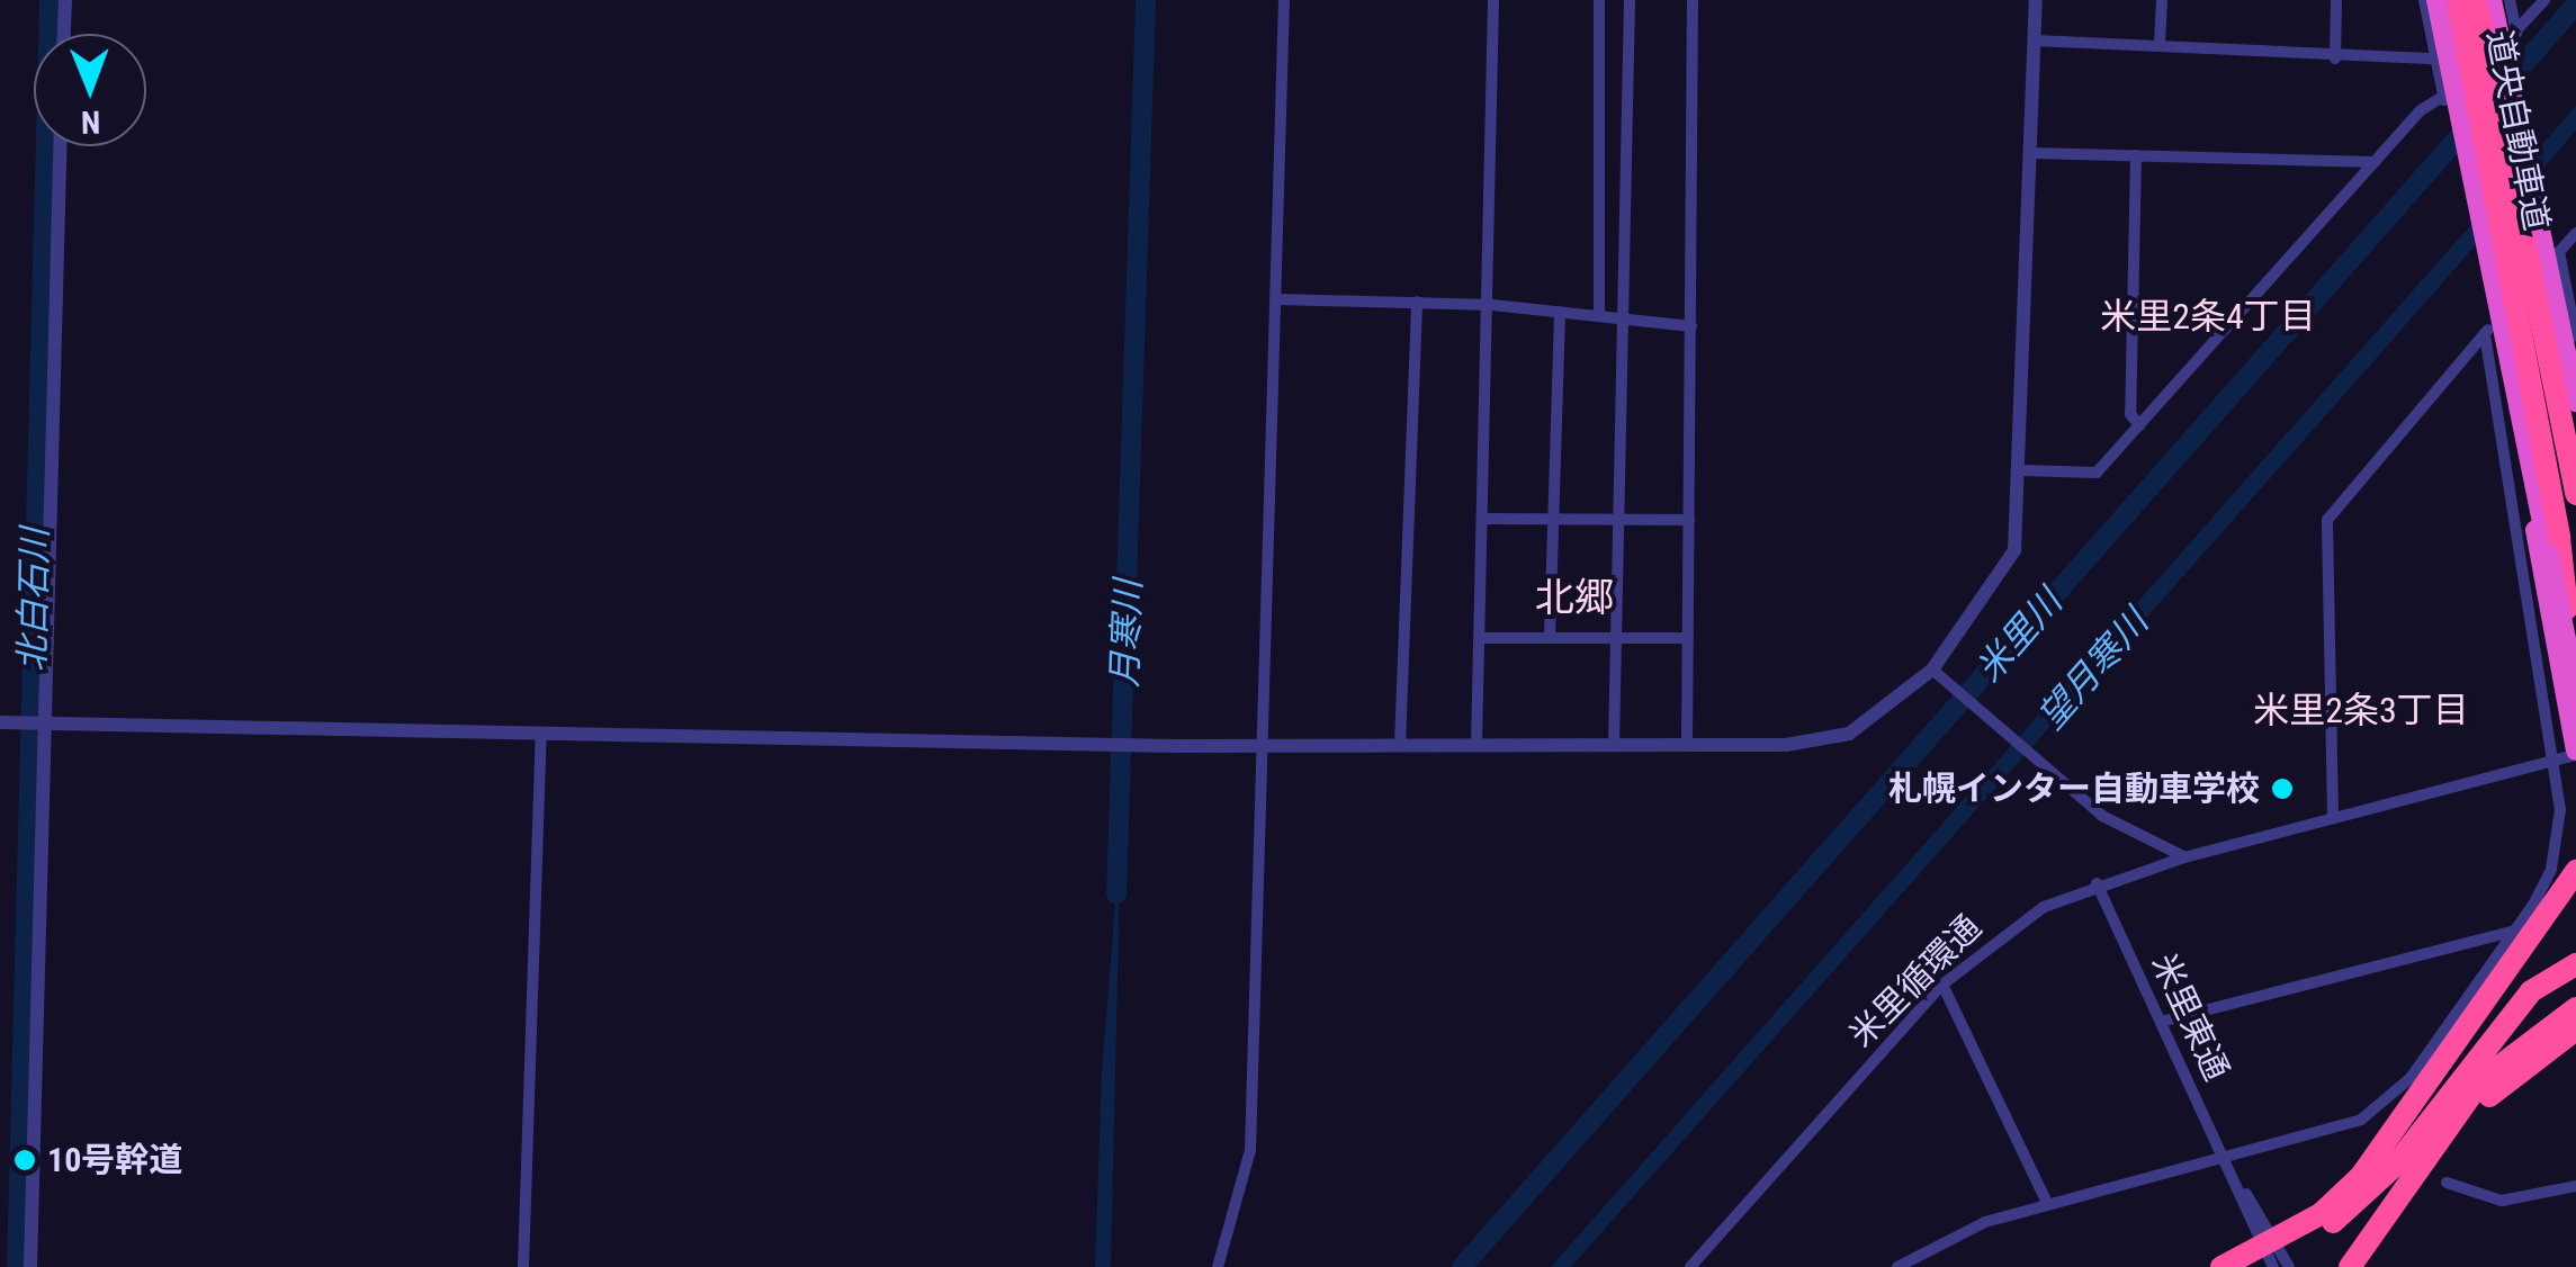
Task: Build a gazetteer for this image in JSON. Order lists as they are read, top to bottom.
{
  "streets": {
    "highway": ["道央自動車道"],
    "street": ["米里循環通", "米里東通"]
  },
  "crossings": [
    ["米里循環通", "米里東通"]
  ],
  "districts": ["米里2条4丁目", "北郷", "米里2条3丁目"],
  "water": [
    "北白石川",
    "月寒川",
    "米里川",
    "望月寒川"
  ],
  "places": ["札幌インター自動車学校", "10号幹道"],
  "north": "bottom"
}
